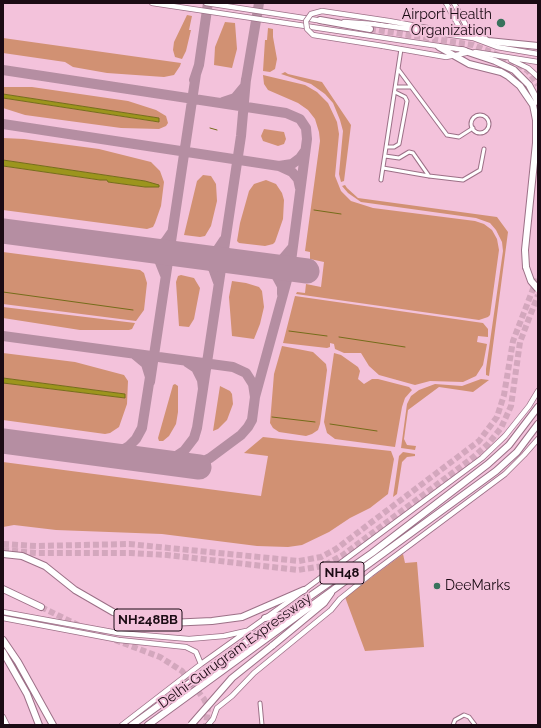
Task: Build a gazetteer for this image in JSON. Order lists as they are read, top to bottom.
{
  "streets": {
    "highway": ["NH48", "NH248BB", "Delhi-Gurugram Expressway"]
  },
  "places": ["Airport Health Organization", "DeeMarks"]
}
